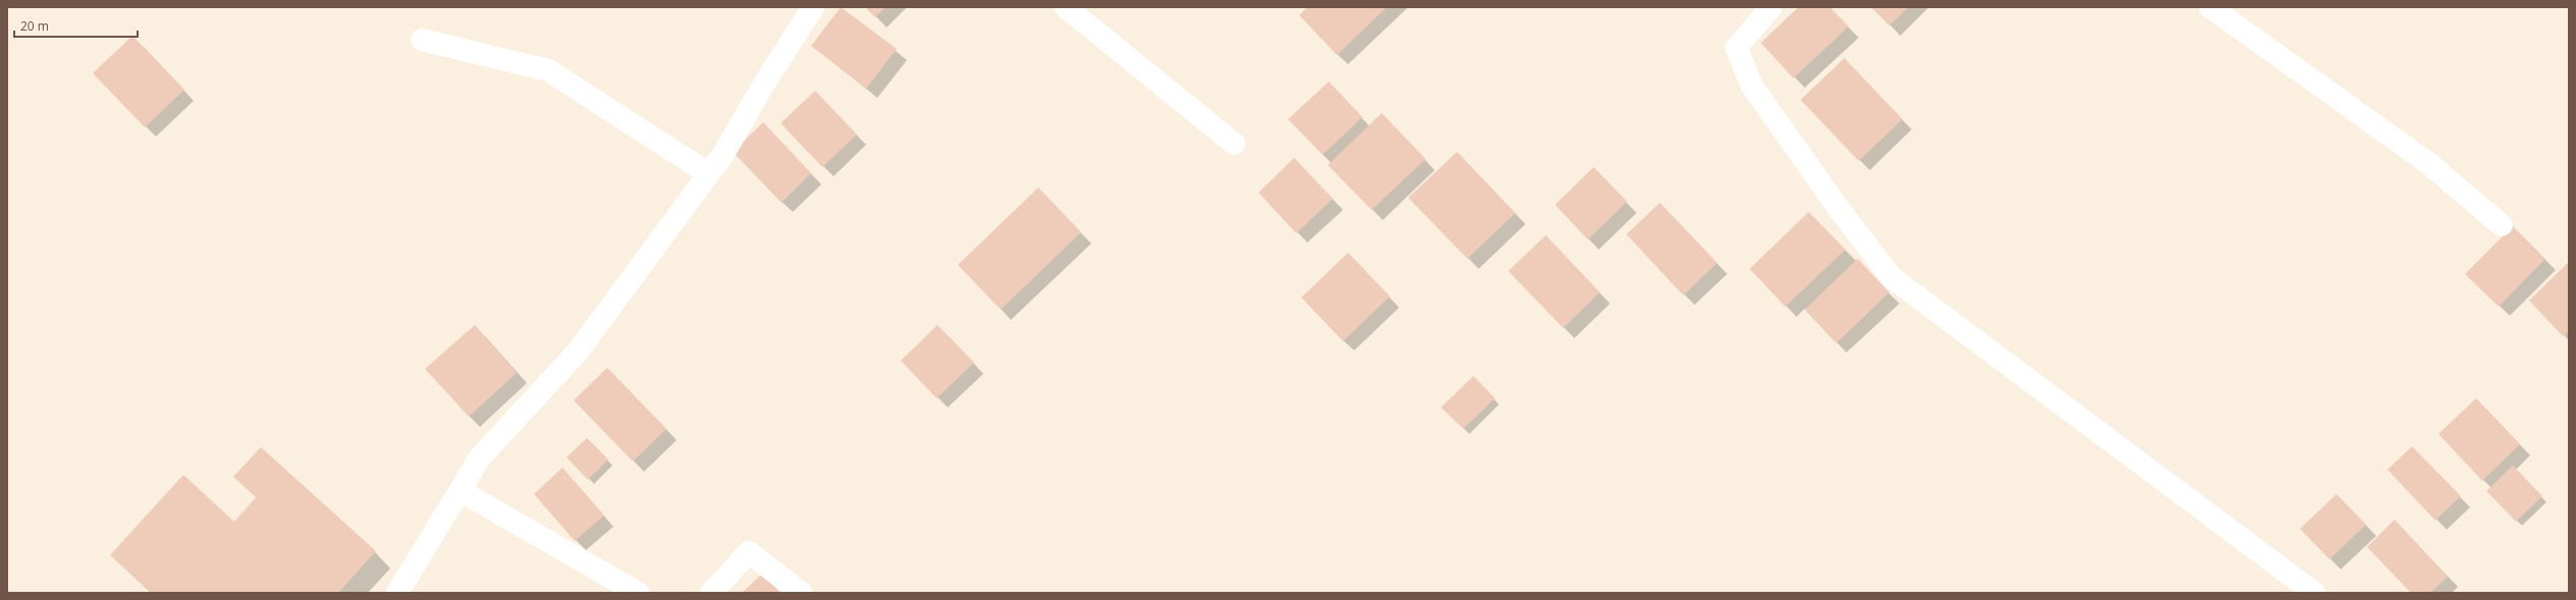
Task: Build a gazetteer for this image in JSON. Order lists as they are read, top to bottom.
{
  "scale_bar": "20 m"
}
